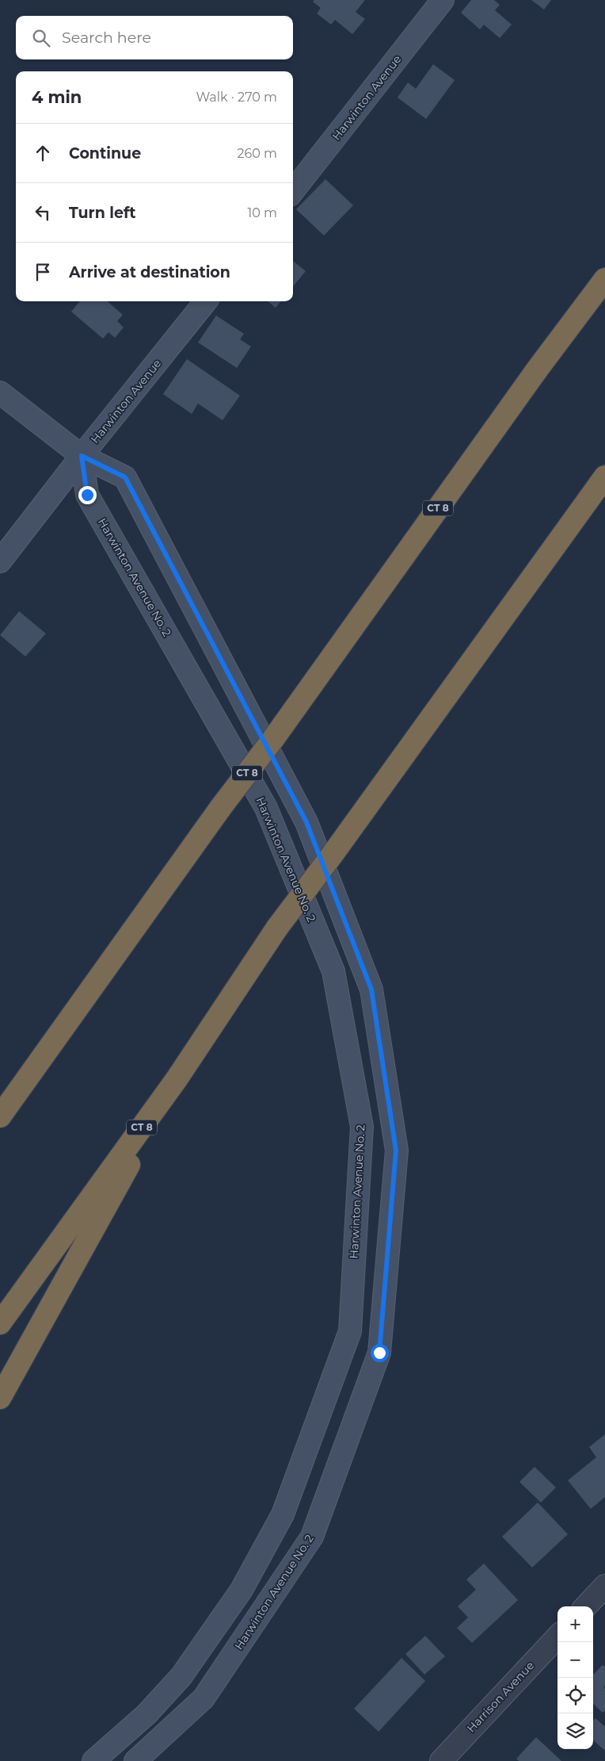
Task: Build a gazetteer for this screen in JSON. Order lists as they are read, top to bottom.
{
  "streets": {
    "highway": ["CT 8"],
    "main road": ["Harwinton Avenue", "Harwinton Avenue No. 2"],
    "street": ["Harrison Avenue"]
  },
  "crossings": [
    ["Harwinton Avenue", "Harwinton Avenue No. 2"]
  ],
  "page": {
    "search": "Search here",
    "heading": ["4 min", "Walk · 270 m"],
    "list": [
      ["Continue", "260 m"],
      ["Turn left", "10 m"],
      "Arrive at destination"
    ],
    "map_buttons": ["+", "−"]
  }
}
